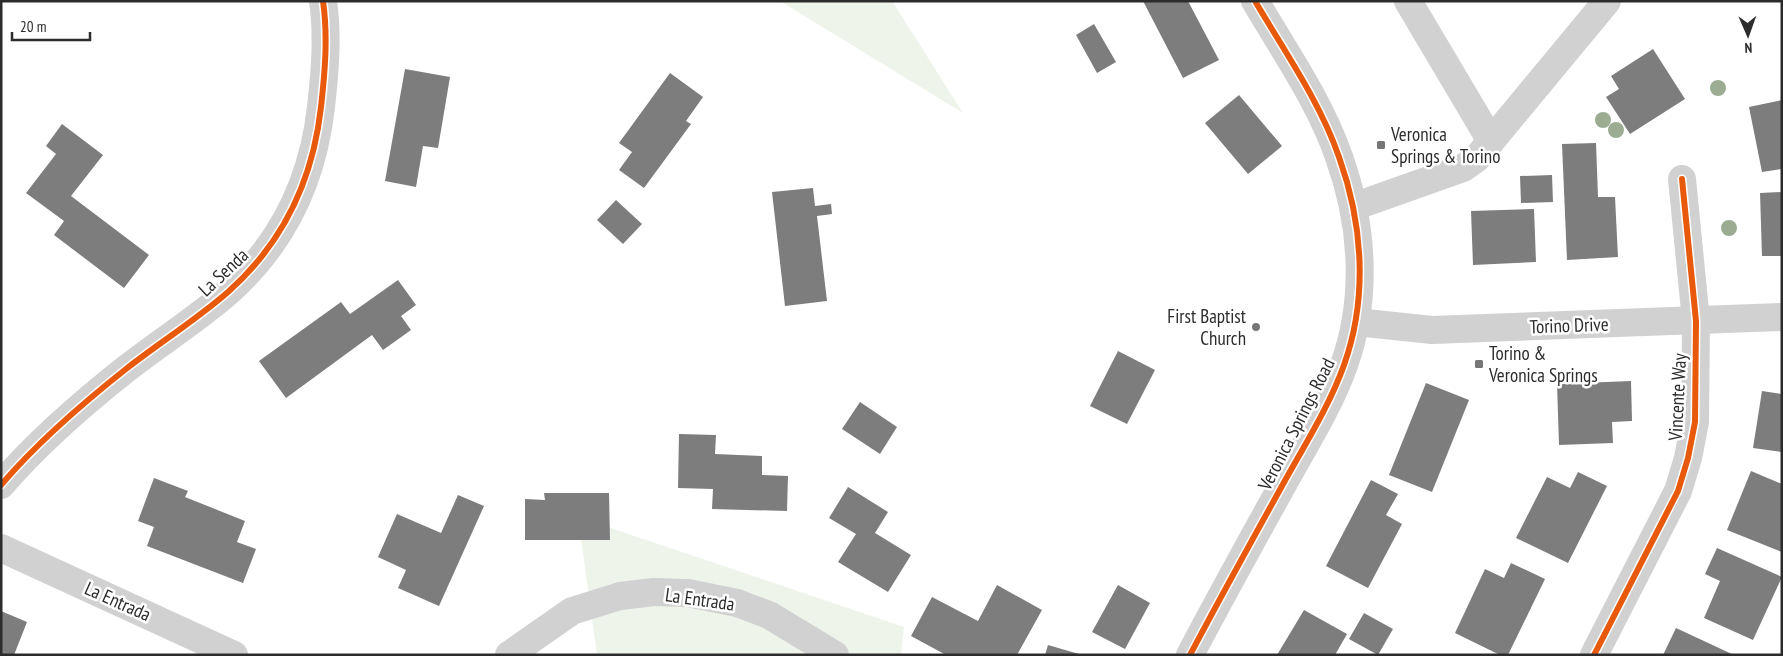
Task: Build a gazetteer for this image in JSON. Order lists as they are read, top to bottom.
{
  "streets": {
    "street": [
      "La Senda",
      "Torino Drive",
      "Vincente Way",
      "Veronica Springs Road",
      "La Entrada"
    ]
  },
  "crossings": [
    ["Torino Drive", "Vincente Way"],
    ["Torino Drive", "Veronica Springs Road"]
  ],
  "places": {
    "transit": ["Veronica Springs & Torino", "Torino & Veronica Springs"],
    "other": ["First Baptist Church"]
  },
  "scale_bar": "20 m",
  "north": "bottom"
}
